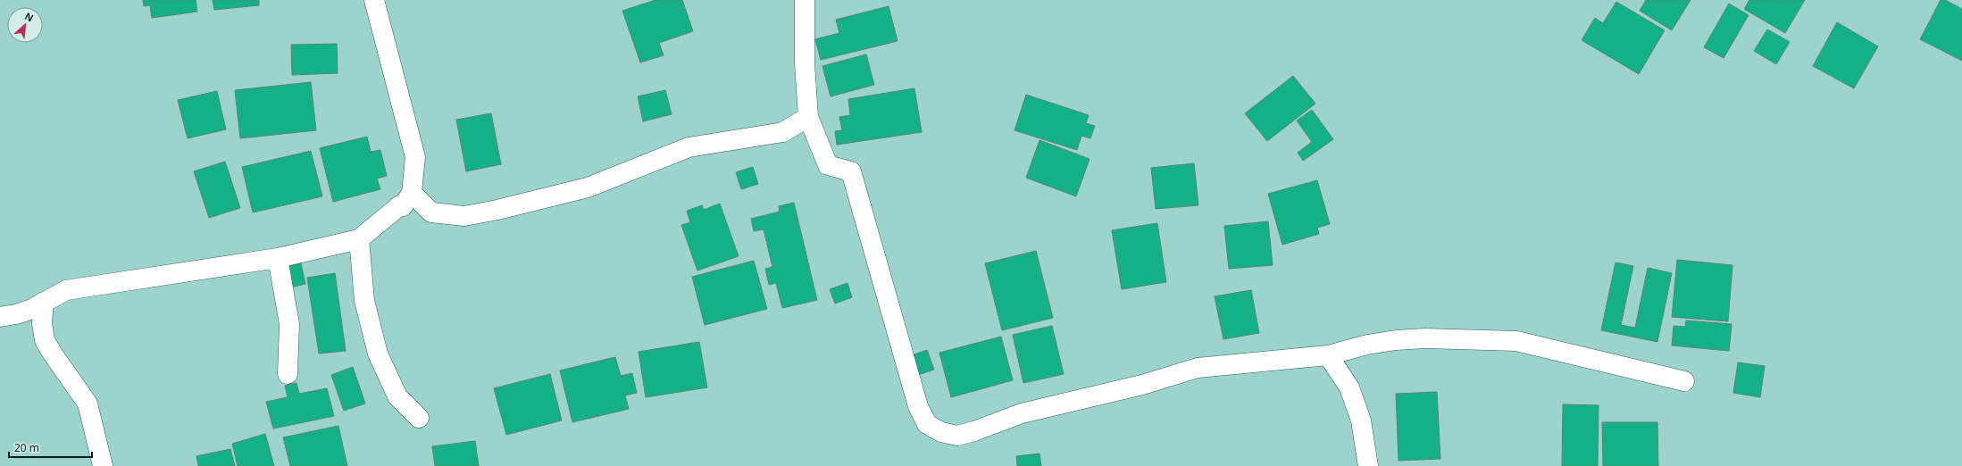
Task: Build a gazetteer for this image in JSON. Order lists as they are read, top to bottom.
{
  "scale_bar": "20 m",
  "north": "top right"
}
